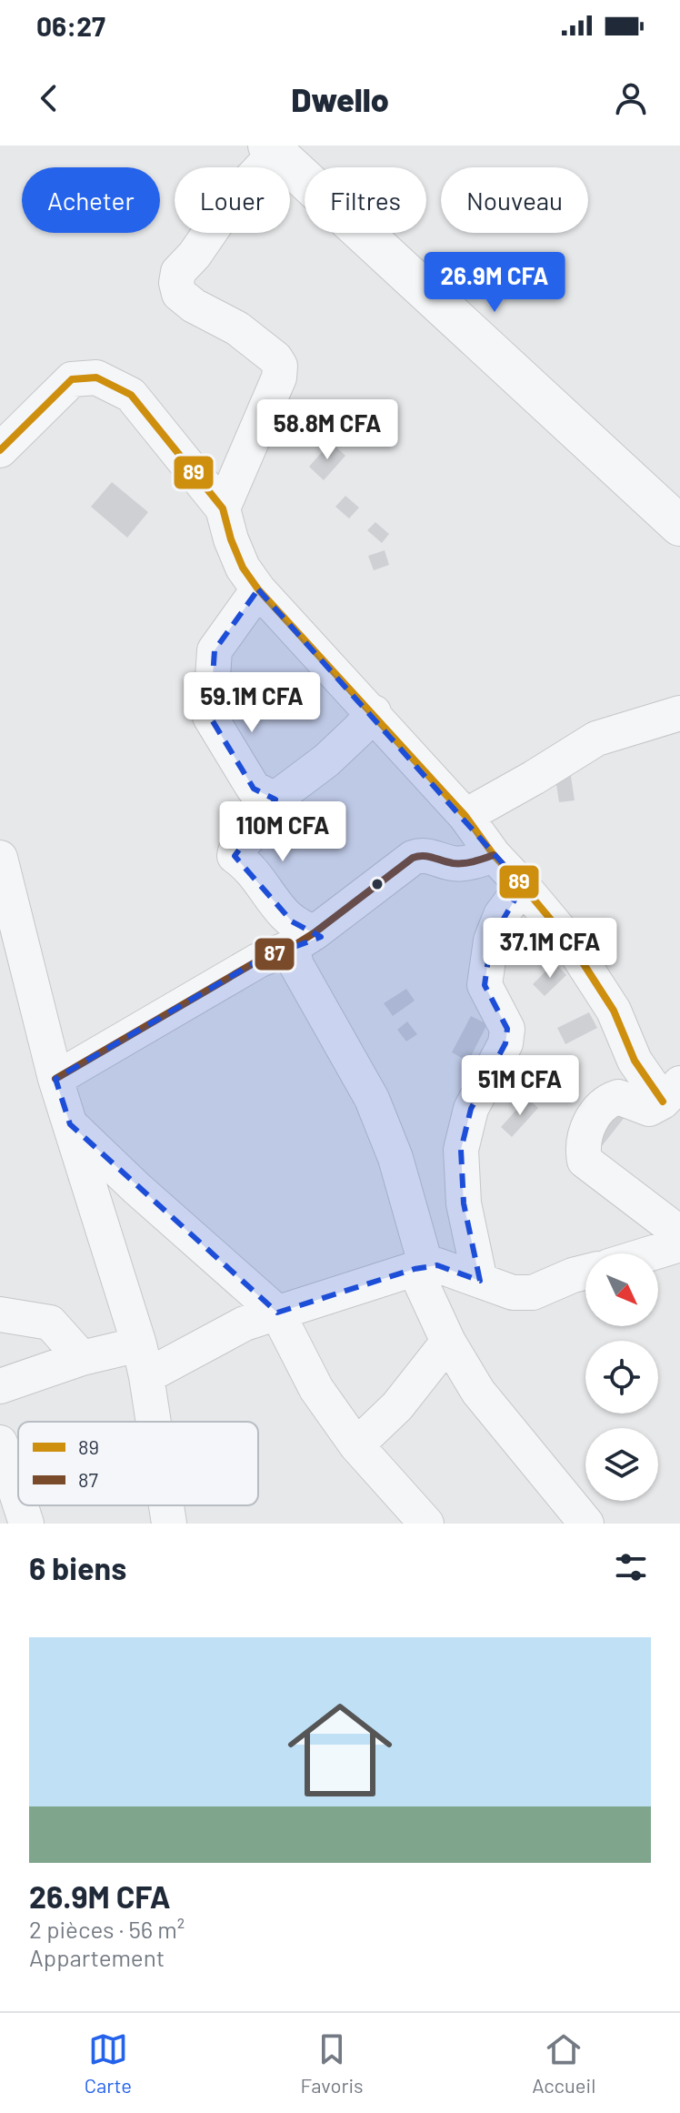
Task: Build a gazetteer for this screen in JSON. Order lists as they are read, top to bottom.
{
  "lines": ["transit line 89", "transit line 87"],
  "legend": ["89", "87"],
  "north": "bottom right",
  "page": {
    "status": "06:27",
    "header": "Dwello",
    "chip": [
      "Acheter",
      "Louer",
      "Filtres",
      "Nouveau"
    ],
    "price": [
      "26.9M CFA",
      "58.8M CFA",
      "59.1M CFA",
      "110M CFA",
      "37.1M CFA",
      "51M CFA"
    ],
    "heading": "6 biens",
    "list": [
      {
        "name": "26.9M CFA",
        "note": "2 pièces · 56 m² · Appartement"
      }
    ],
    "tabs": ["Carte", "Favoris", "Accueil"]
  }
}
